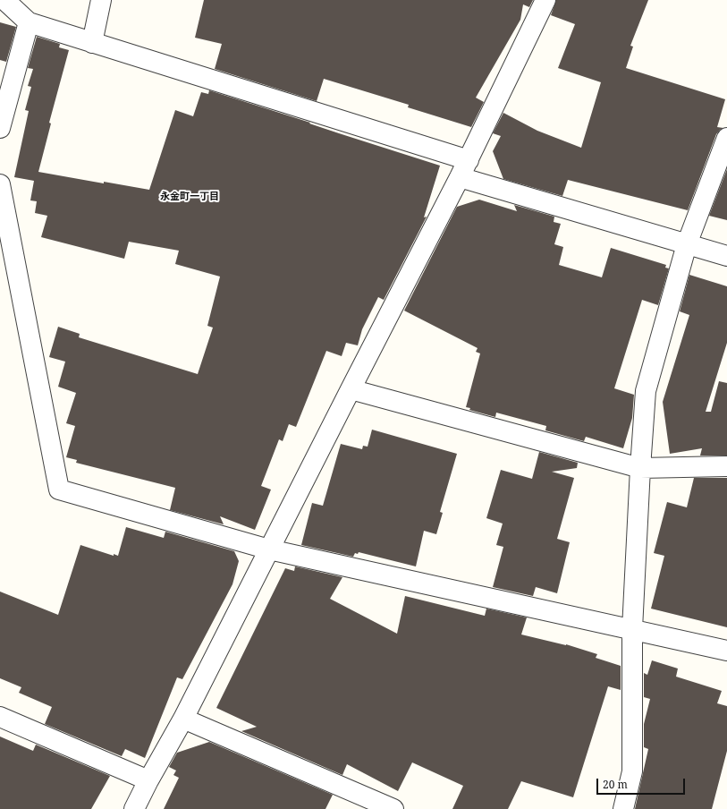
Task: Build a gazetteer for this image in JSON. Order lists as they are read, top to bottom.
{
  "districts": ["永金町一丁目"],
  "scale_bar": "20 m"
}
